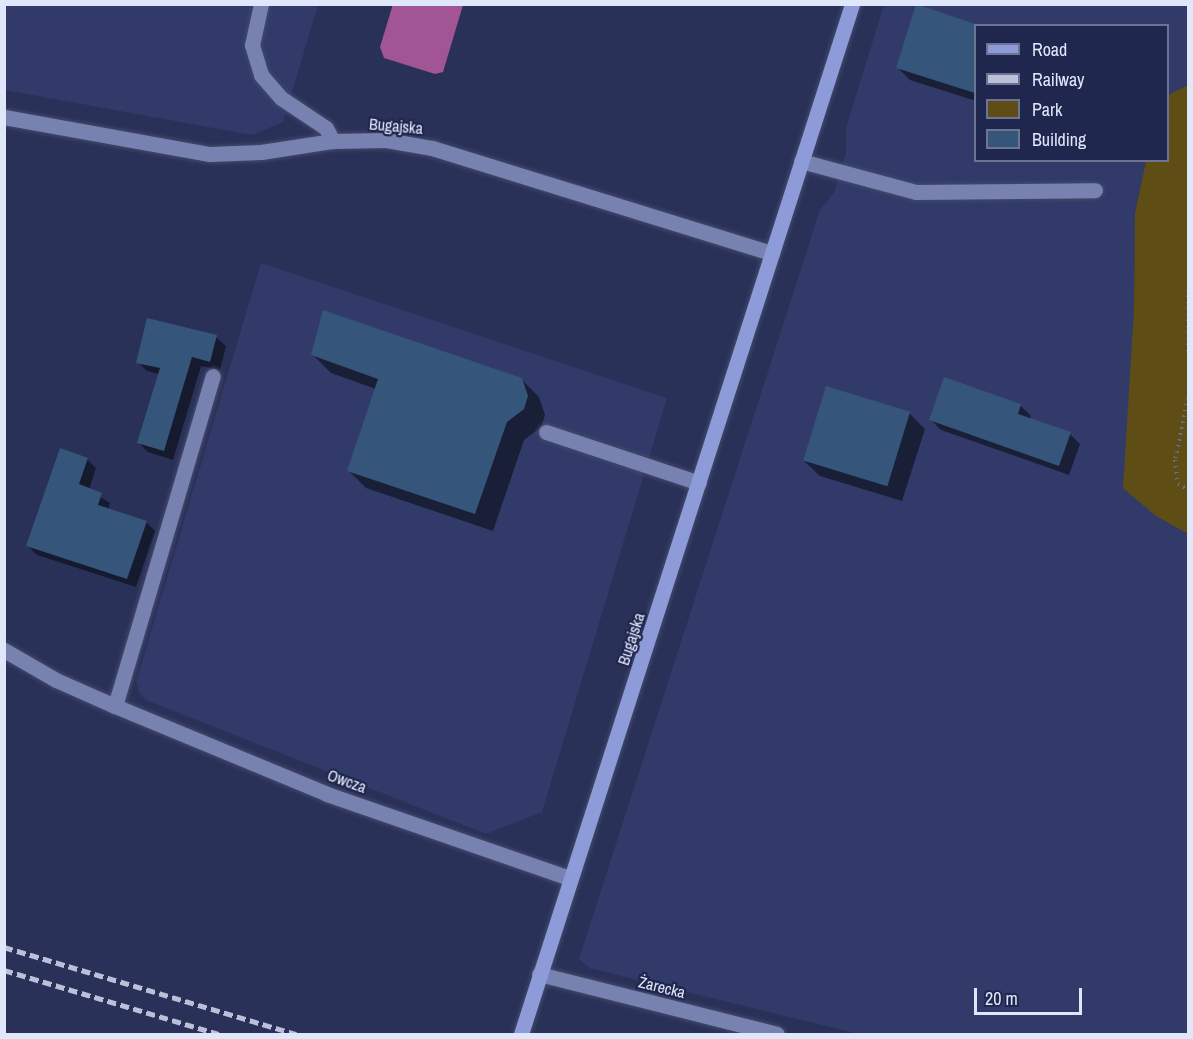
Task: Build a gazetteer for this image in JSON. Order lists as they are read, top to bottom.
{
  "streets": {
    "main road": ["Bugajska"],
    "street": ["Owcza", "Żarecka"]
  },
  "crossings": [
    ["Bugajska", "Owcza"],
    ["Bugajska", "Żarecka"]
  ],
  "legend": [
    "Road",
    "Railway",
    "Park",
    "Building"
  ],
  "scale_bar": "20 m"
}
